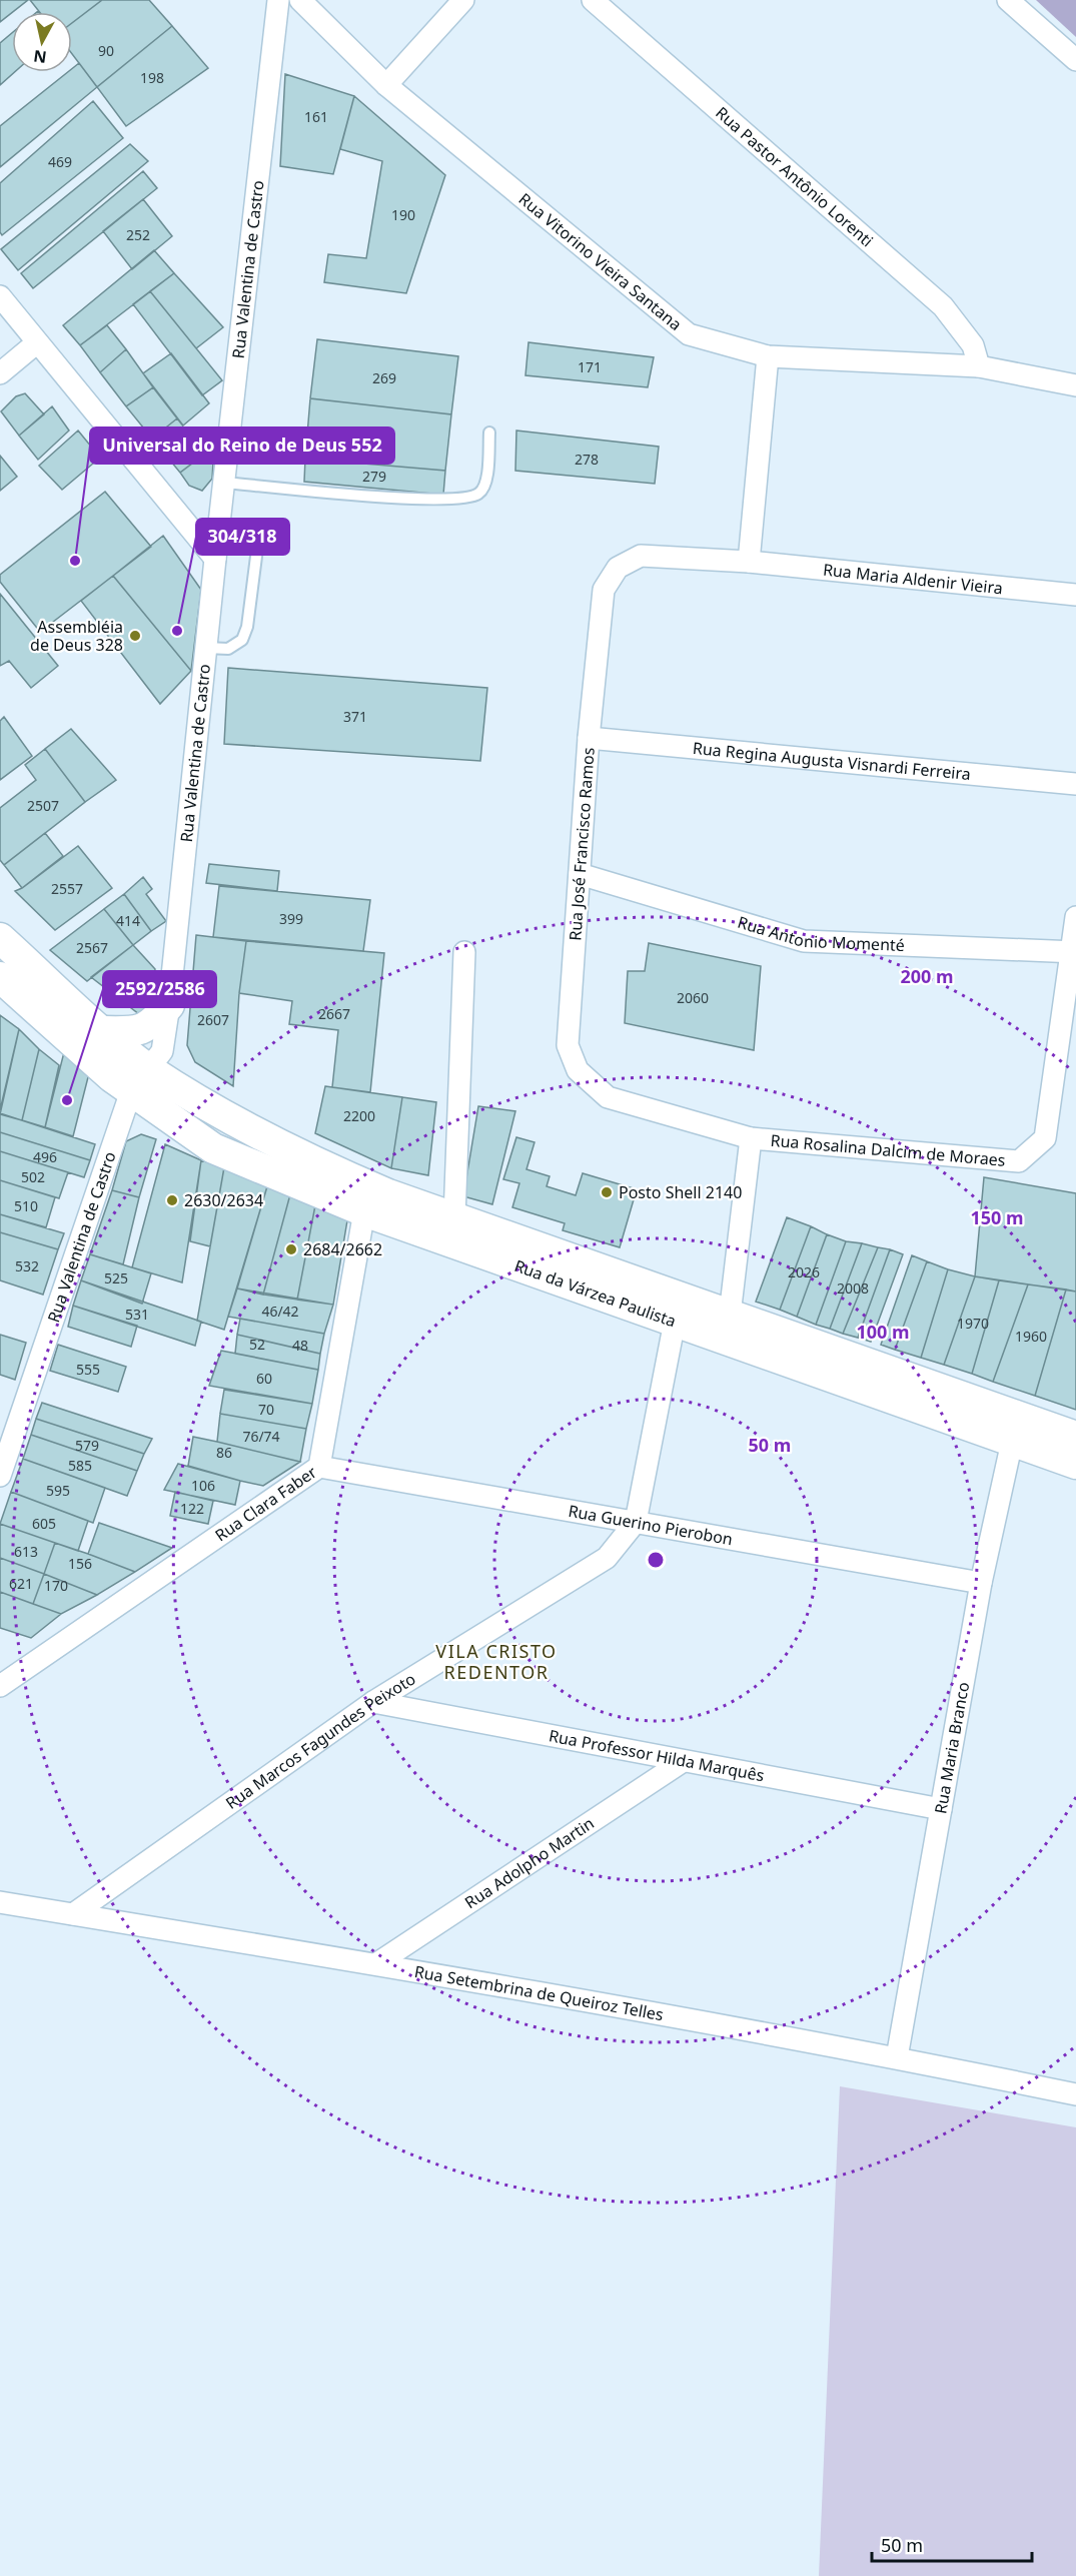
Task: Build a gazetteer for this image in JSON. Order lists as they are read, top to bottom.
{
  "streets": {
    "main road": ["Rua da Várzea Paulista"],
    "street": [
      "Rua Pastor Antônio Lorenti",
      "Rua Vitorino Vieira Santana",
      "Rua Valentina de Castro",
      "Rua Maria Aldenir Vieira",
      "Rua Regina Augusta Visnardi Ferreira",
      "Rua José Francisco Ramos",
      "Rua Antonio Momenté",
      "Rua Rosalina Dalcim de Moraes",
      "Rua Clara Faber",
      "Rua Guerino Pierobon",
      "Rua Marcos Fagundes Peixoto",
      "Rua Maria Branco",
      "Rua Professor Hilda Marquês",
      "Rua Adolpho Martin",
      "Rua Setembrina de Queiroz Telles"
    ]
  },
  "crossings": [
    ["Rua Pastor Antônio Lorenti", "Rua Vitorino Vieira Santana"],
    ["Rua Valentina de Castro", "Rua da Várzea Paulista"],
    ["Rua Maria Aldenir Vieira", "Rua José Francisco Ramos"],
    ["Rua Regina Augusta Visnardi Ferreira", "Rua José Francisco Ramos"],
    ["Rua José Francisco Ramos", "Rua Antonio Momenté"],
    ["Rua José Francisco Ramos", "Rua Rosalina Dalcim de Moraes"],
    ["Rua Antonio Momenté", "Rua Rosalina Dalcim de Moraes"],
    ["Rua da Várzea Paulista", "Rua Clara Faber"],
    ["Rua da Várzea Paulista", "Rua Marcos Fagundes Peixoto"],
    ["Rua da Várzea Paulista", "Rua Maria Branco"],
    ["Rua Clara Faber", "Rua Guerino Pierobon"],
    ["Rua Guerino Pierobon", "Rua Marcos Fagundes Peixoto"],
    ["Rua Guerino Pierobon", "Rua Maria Branco"],
    ["Rua Marcos Fagundes Peixoto", "Rua Professor Hilda Marquês"],
    ["Rua Marcos Fagundes Peixoto", "Rua Setembrina de Queiroz Telles"],
    ["Rua Maria Branco", "Rua Professor Hilda Marquês"],
    ["Rua Maria Branco", "Rua Setembrina de Queiroz Telles"],
    ["Rua Professor Hilda Marquês", "Rua Adolpho Martin"],
    ["Rua Adolpho Martin", "Rua Setembrina de Queiroz Telles"]
  ],
  "districts": ["VILA CRISTO REDENTOR"],
  "places": [
    "Universal do Reino de Deus 552",
    "304/318",
    "Assembléia de Deus 328",
    "2592/2586",
    "Posto Shell 2140",
    "2630/2634",
    "2684/2662"
  ],
  "house_numbers": [
    "90",
    "198",
    "161",
    "469",
    "190",
    "252",
    "171",
    "269",
    "278",
    "279",
    "371",
    "2507",
    "2557",
    "399",
    "414",
    "2567",
    "2060",
    "2667",
    "2607",
    "2200",
    "496",
    "502",
    "510",
    "532",
    "2026",
    "525",
    "2008",
    "46/42",
    "531",
    "1970",
    "1960",
    "52",
    "48",
    "555",
    "60",
    "70",
    "76/74",
    "579",
    "86",
    "585",
    "106",
    "595",
    "122",
    "605",
    "613",
    "156",
    "621",
    "170"
  ],
  "scale_bar": "50 m",
  "north": "bottom",
  "rings": [
    "200 m",
    "150 m",
    "100 m",
    "50 m"
  ]
}
